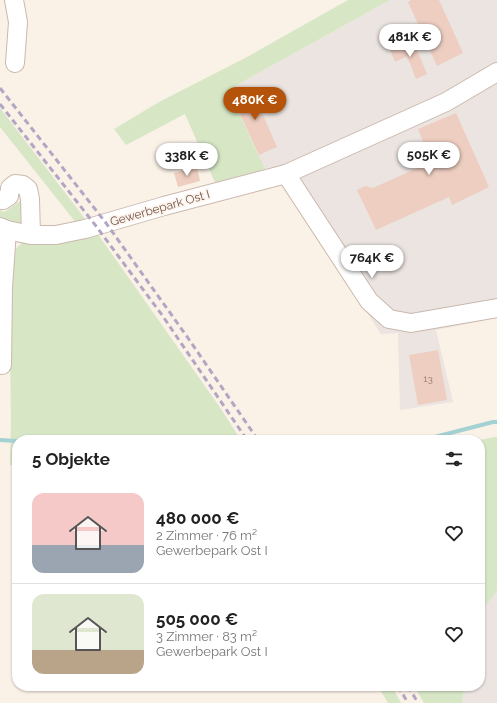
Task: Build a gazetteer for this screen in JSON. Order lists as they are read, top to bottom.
{
  "streets": {
    "street": ["Gewerbepark Ost I"]
  },
  "house_numbers": ["13"],
  "page": {
    "price": [
      "481K €",
      "480K €",
      "505K €",
      "338K €",
      "764K €"
    ],
    "heading": "5 Objekte",
    "list": [
      {
        "name": "480 000 €",
        "note": "2 Zimmer · 76 m² · Gewerbepark Ost I"
      },
      {
        "name": "505 000 €",
        "note": "3 Zimmer · 83 m² · Gewerbepark Ost I"
      }
    ]
  }
}
